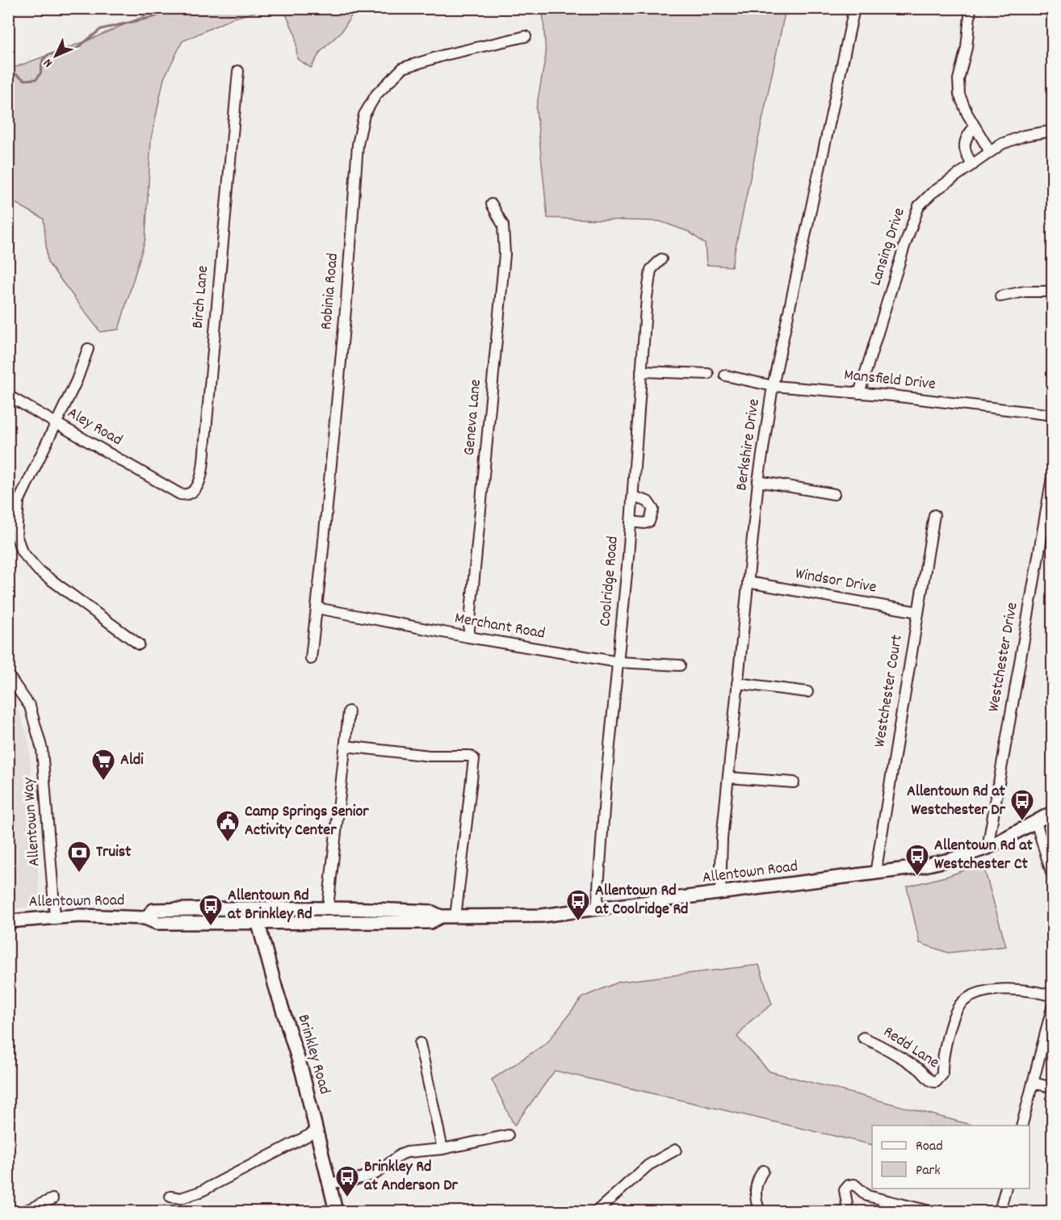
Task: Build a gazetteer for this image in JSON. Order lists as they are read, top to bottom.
{
  "streets": {
    "main road": ["Allentown Road", "Brinkley Road"],
    "street": [
      "Lansing Drive",
      "Robinia Road",
      "Birch Lane",
      "Mansfield Drive",
      "Geneva Lane",
      "Aley Road",
      "Berkshire Drive",
      "Coolridge Road",
      "Windsor Drive",
      "Merchant Road",
      "Westchester Drive",
      "Westchester Court",
      "Allentown Way",
      "Redd Lane"
    ]
  },
  "crossings": [
    ["Lansing Drive", "Mansfield Drive"],
    ["Robinia Road", "Merchant Road"],
    ["Birch Lane", "Aley Road"],
    ["Mansfield Drive", "Berkshire Drive"],
    ["Geneva Lane", "Merchant Road"],
    ["Berkshire Drive", "Windsor Drive"],
    ["Berkshire Drive", "Allentown Road"],
    ["Coolridge Road", "Merchant Road"],
    ["Coolridge Road", "Allentown Road"],
    ["Windsor Drive", "Westchester Court"],
    ["Westchester Drive", "Allentown Road"],
    ["Westchester Court", "Allentown Road"],
    ["Allentown Way", "Allentown Road"],
    ["Allentown Road", "Brinkley Road"]
  ],
  "places": {
    "supermarket": ["Aldi"],
    "bus stop": [
      "Allentown Rd at Westchester Dr",
      "Allentown Rd at Westchester Ct",
      "Allentown Rd at Coolridge Rd",
      "Allentown Rd at Brinkley Rd",
      "Brinkley Rd at Anderson Dr"
    ],
    "public building": ["Camp Springs Senior Activity Center"],
    "bank": ["Truist"]
  },
  "legend": ["Road", "Park"],
  "north": "bottom left"
}
